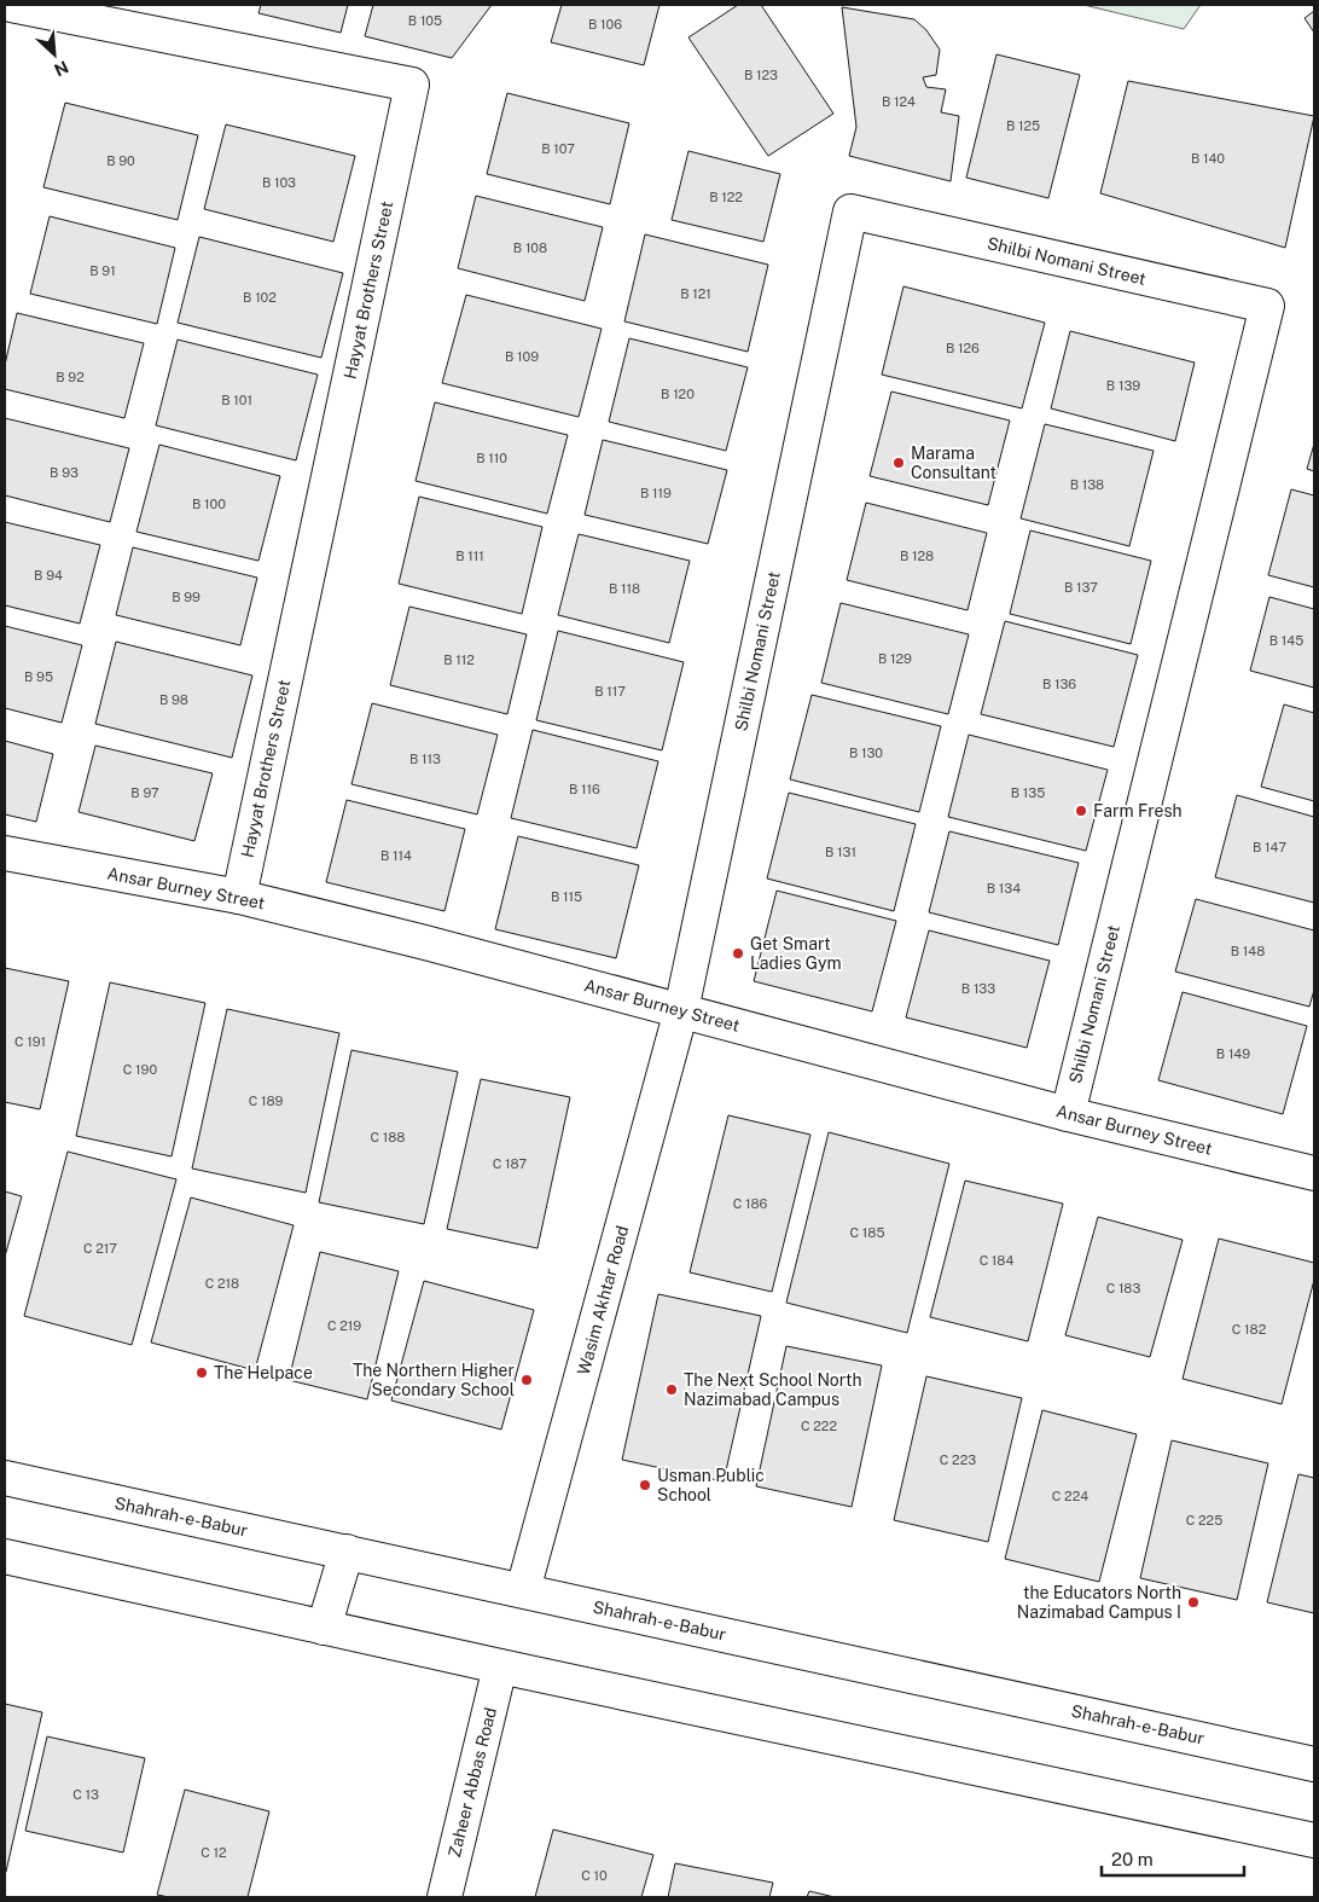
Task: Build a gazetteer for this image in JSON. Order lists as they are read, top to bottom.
{
  "streets": {
    "street": [
      "Shilbi Nomani Street",
      "Hayyat Brothers Street",
      "Ansar Burney Street",
      "Wasim Akhtar Road",
      "Shahrah-e-Babur",
      "Zaheer Abbas Road"
    ]
  },
  "crossings": [
    ["Shilbi Nomani Street", "Ansar Burney Street"],
    ["Shilbi Nomani Street", "Wasim Akhtar Road"],
    ["Hayyat Brothers Street", "Ansar Burney Street"],
    ["Ansar Burney Street", "Wasim Akhtar Road"],
    ["Wasim Akhtar Road", "Shahrah-e-Babur"]
  ],
  "places": [
    "Marama Consultant",
    "Farm Fresh",
    "Get Smart Ladies Gym",
    "The Helpace",
    "The Northern Higher Secondary School",
    "The Next School North Nazimabad Campus",
    "Usman Public School",
    "the Educators North Nazimabad Campus I"
  ],
  "house_numbers": [
    "B 105",
    "B 106",
    "B 123",
    "B 124",
    "B 125",
    "B 107",
    "B 140",
    "B 90",
    "B 103",
    "B 122",
    "B 108",
    "B 91",
    "B 121",
    "B 102",
    "B 126",
    "B 109",
    "B 92",
    "B 139",
    "B 120",
    "B 101",
    "B 110",
    "B 93",
    "B 138",
    "B 119",
    "B 100",
    "B 111",
    "B 128",
    "B 94",
    "B 137",
    "B 118",
    "B 99",
    "B 145",
    "B 129",
    "B 112",
    "B 95",
    "B 136",
    "B 117",
    "B 98",
    "B 130",
    "B 113",
    "B 116",
    "B 97",
    "B 135",
    "B 147",
    "B 131",
    "B 114",
    "B 134",
    "B 115",
    "B 148",
    "B 133",
    "C 191",
    "B 149",
    "C 190",
    "C 189",
    "C 188",
    "C 187",
    "C 186",
    "C 185",
    "C 217",
    "C 184",
    "C 218",
    "C 183",
    "C 219",
    "C 182",
    "C 222",
    "C 223",
    "C 224",
    "C 225",
    "C 13",
    "C 12",
    "C 10"
  ],
  "scale_bar": "20 m",
  "north": "bottom right"
}
